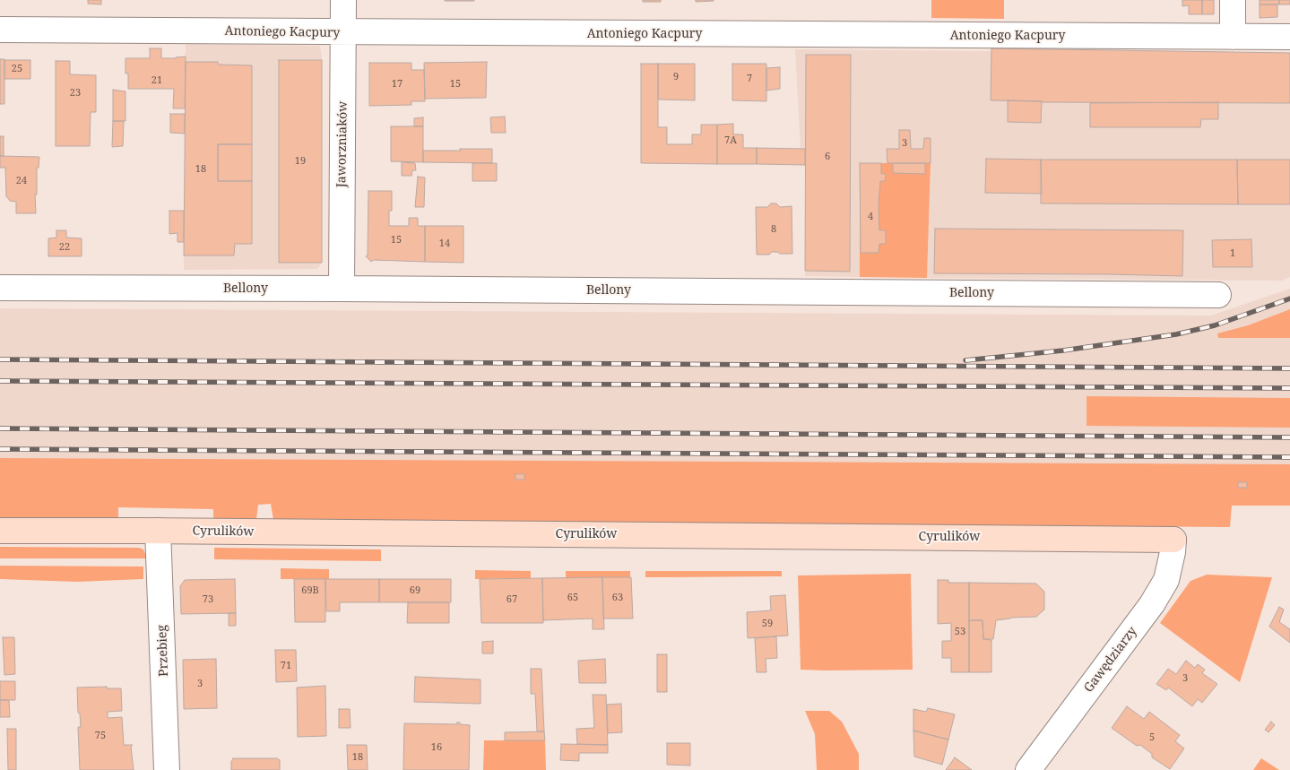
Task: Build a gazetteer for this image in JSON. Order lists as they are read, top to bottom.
{
  "streets": {
    "main road": ["Cyrulików"],
    "street": [
      "Antoniego Kacpury",
      "Jaworzniaków",
      "Bellony",
      "Przebieg",
      "Gawędziarzy"
    ]
  },
  "crossings": [
    ["Antoniego Kacpury", "Jaworzniaków"],
    ["Jaworzniaków", "Bellony"],
    ["Cyrulików", "Przebieg"],
    ["Cyrulików", "Gawędziarzy"]
  ],
  "house_numbers": [
    "25",
    "9",
    "7",
    "21",
    "17",
    "15",
    "23",
    "7A",
    "3",
    "6",
    "19",
    "18",
    "24",
    "4",
    "8",
    "15",
    "14",
    "22",
    "1",
    "69B",
    "69",
    "65",
    "63",
    "73",
    "67",
    "59",
    "53",
    "71",
    "3",
    "3",
    "75",
    "5",
    "16",
    "18"
  ]
}
